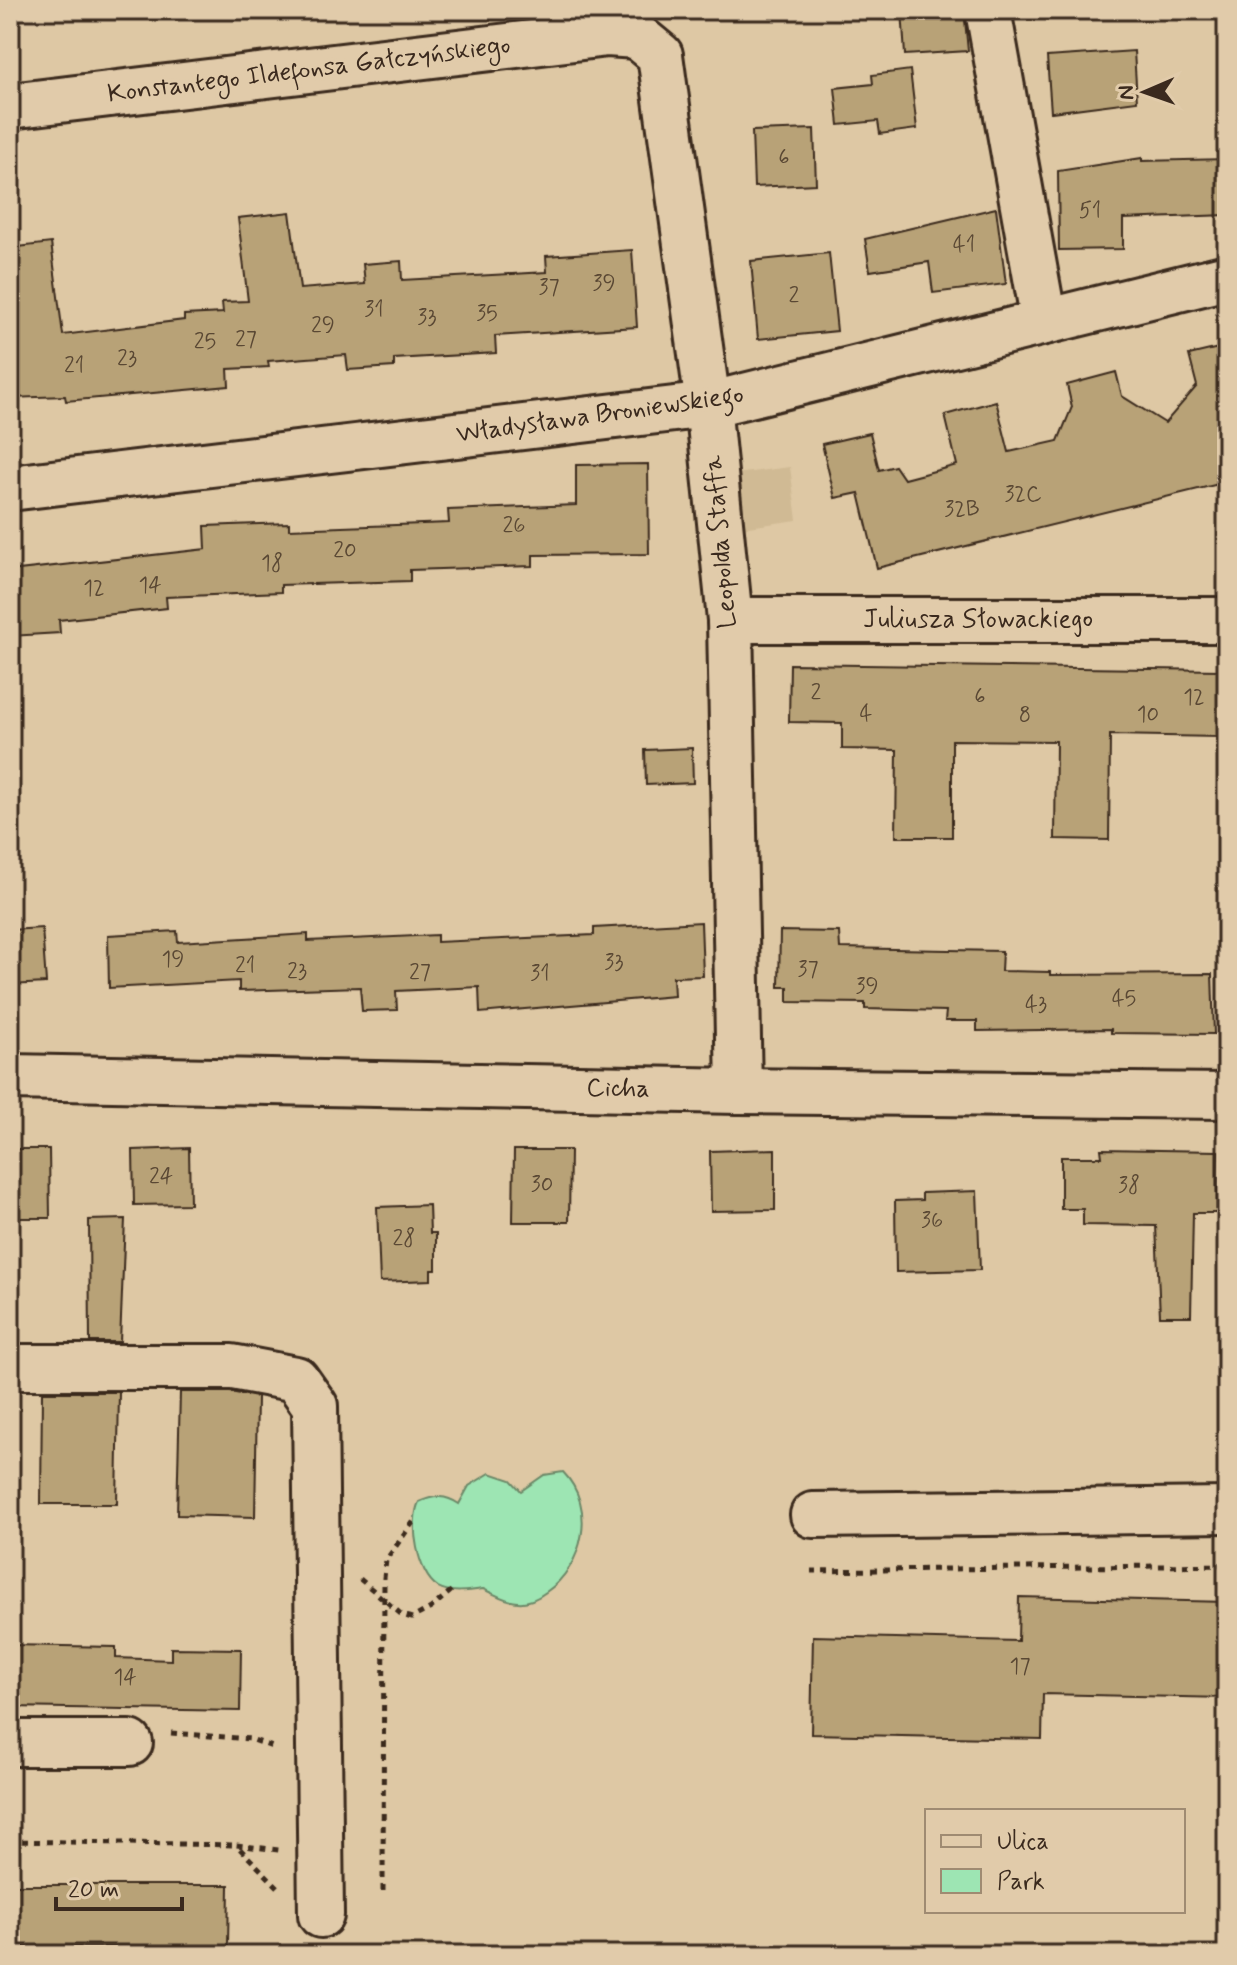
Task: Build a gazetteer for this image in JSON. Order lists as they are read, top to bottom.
{
  "streets": {
    "street": [
      "Konstantego Ildefonsa Gałczyńskiego",
      "Władysława Broniewskiego",
      "Leopolda Staffa",
      "Juliusza Słowackiego",
      "Cicha"
    ]
  },
  "crossings": [
    ["Konstantego Ildefonsa Gałczyńskiego", "Leopolda Staffa"],
    ["Władysława Broniewskiego", "Leopolda Staffa"],
    ["Leopolda Staffa", "Juliusza Słowackiego"],
    ["Leopolda Staffa", "Cicha"]
  ],
  "house_numbers": [
    "6",
    "51",
    "41",
    "39",
    "37",
    "2",
    "31",
    "35",
    "33",
    "29",
    "27",
    "25",
    "23",
    "21",
    "32C",
    "32B",
    "26",
    "20",
    "18",
    "14",
    "12",
    "2",
    "6",
    "12",
    "4",
    "10",
    "8",
    "19",
    "33",
    "21",
    "37",
    "23",
    "27",
    "31",
    "39",
    "45",
    "43",
    "24",
    "30",
    "38",
    "36",
    "28",
    "17",
    "14"
  ],
  "legend": ["Ulica", "Park"],
  "scale_bar": "20 m",
  "north": "left"
}
